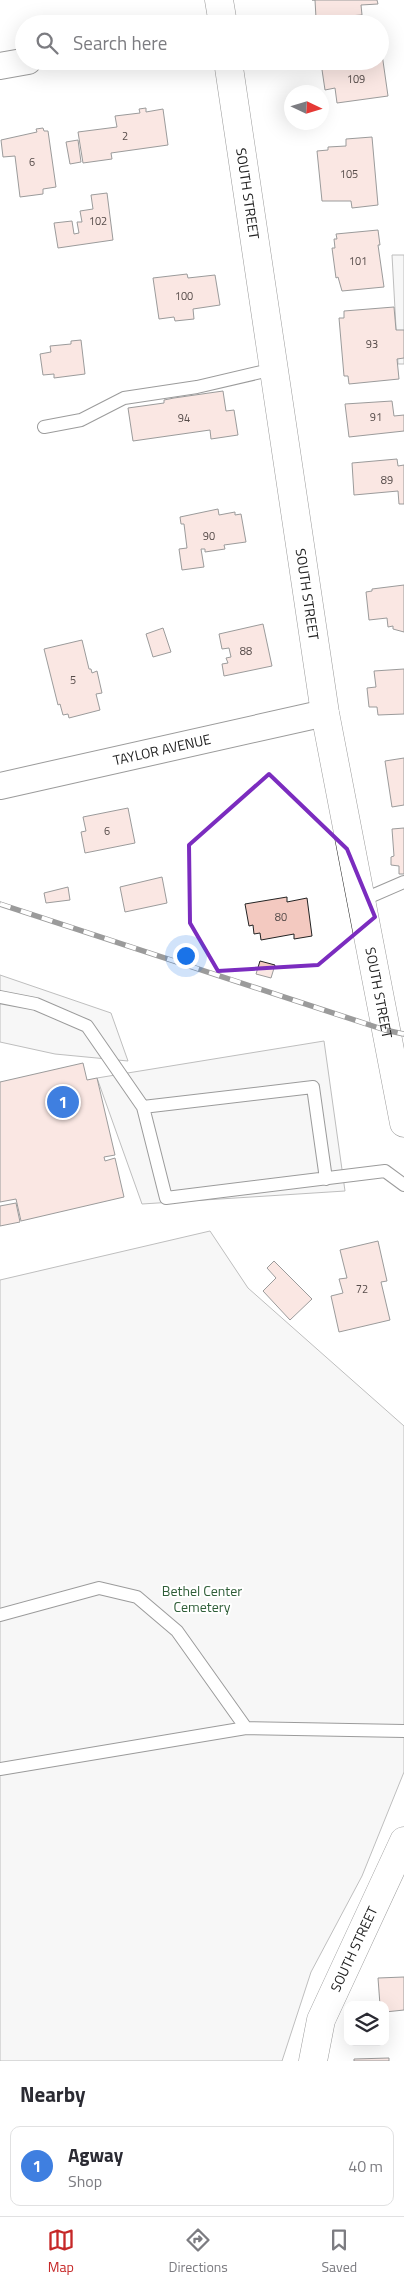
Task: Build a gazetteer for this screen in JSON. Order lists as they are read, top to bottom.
{
  "streets": {
    "street": ["SOUTH STREET", "TAYLOR AVENUE"]
  },
  "crossings": [
    ["SOUTH STREET", "TAYLOR AVENUE"]
  ],
  "parks": ["Bethel Center Cemetery"],
  "house_numbers": [
    "109",
    "2",
    "6",
    "105",
    "102",
    "101",
    "100",
    "93",
    "91",
    "94",
    "89",
    "90",
    "88",
    "5",
    "6",
    "80",
    "72"
  ],
  "north": "right",
  "page": {
    "search": "Search here",
    "pins": "1",
    "heading": "Nearby",
    "list": [
      {
        "mark": "1",
        "name": "Agway",
        "note": "Shop",
        "value": "40 m"
      }
    ],
    "nav": ["Map", "Directions", "Saved"]
  }
}
